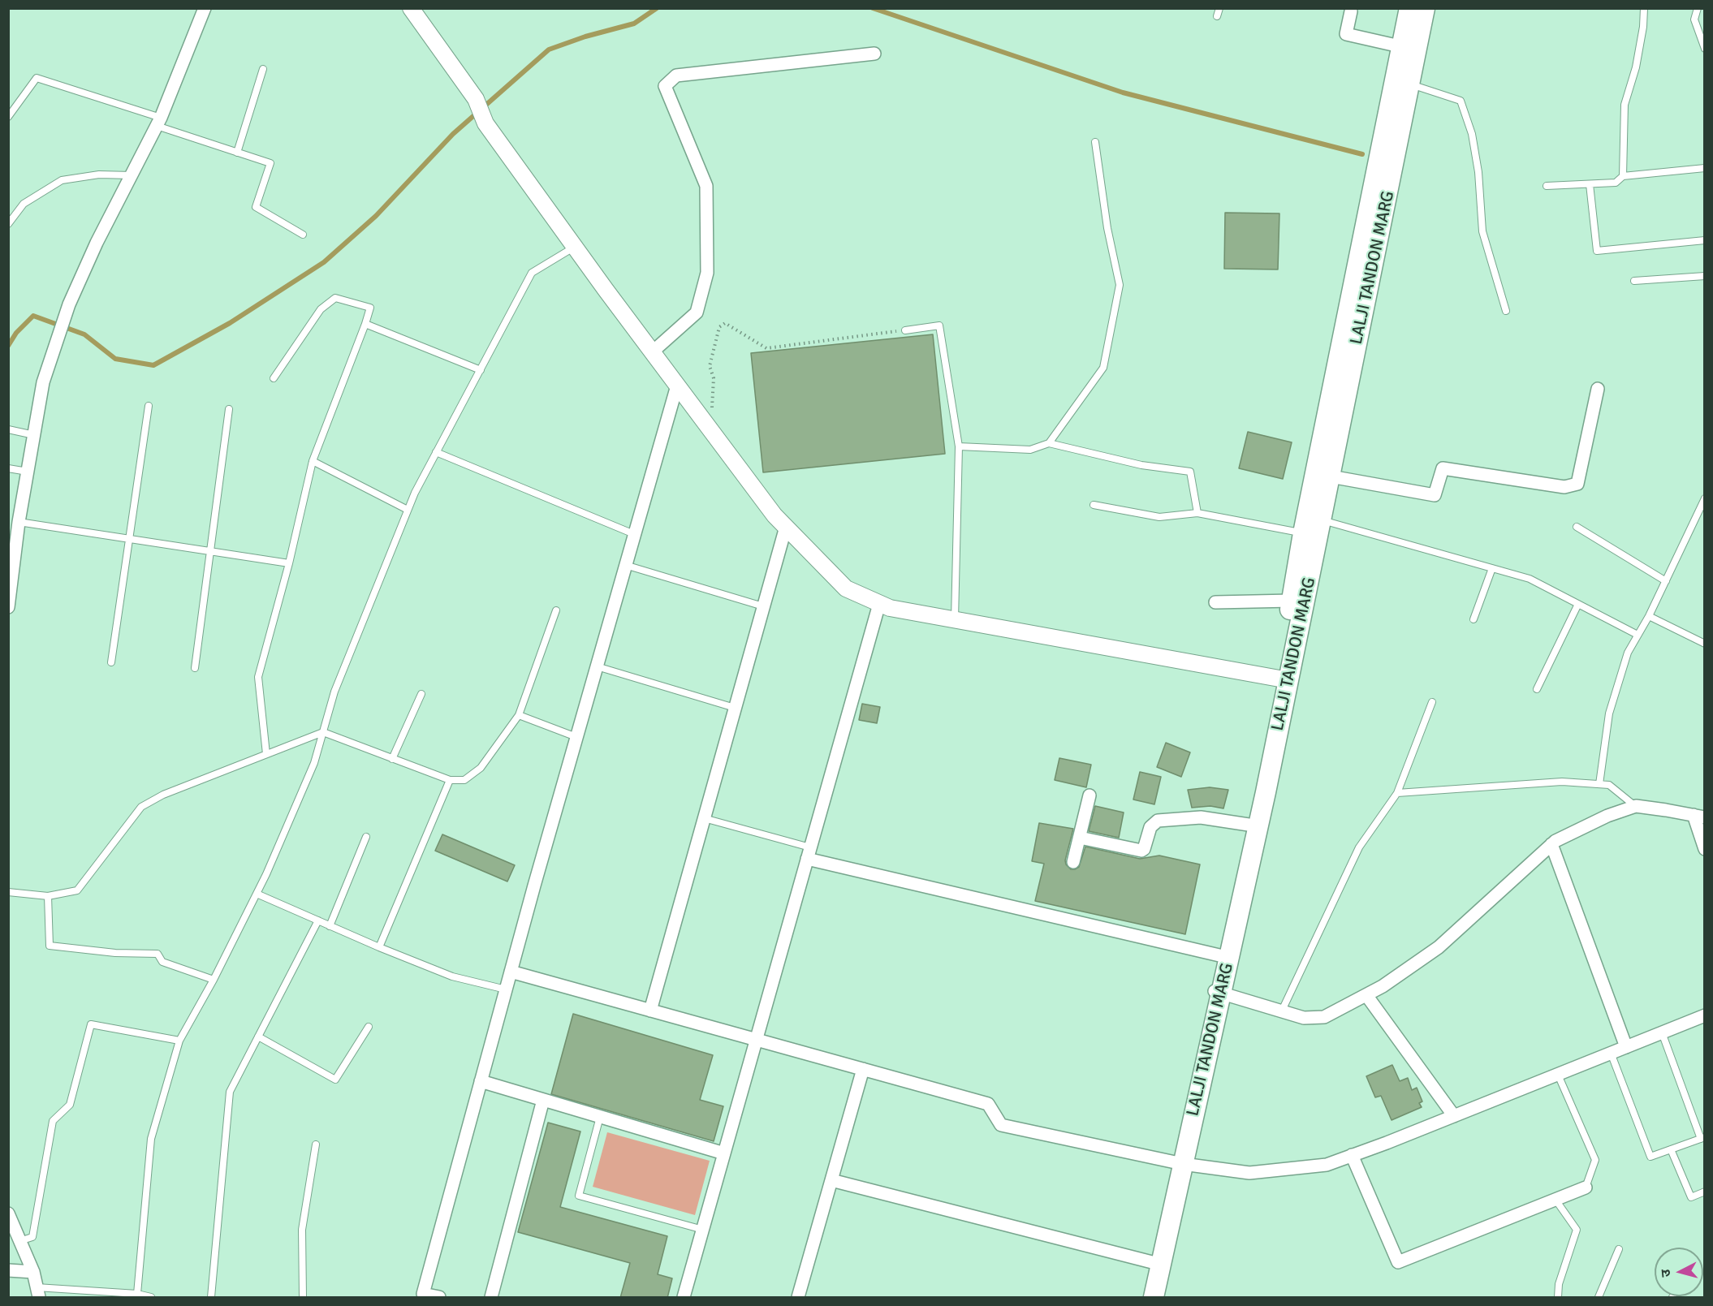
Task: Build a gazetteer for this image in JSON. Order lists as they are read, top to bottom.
{
  "streets": {
    "main road": ["LALJI TANDON MARG"]
  },
  "north": "left"
}
